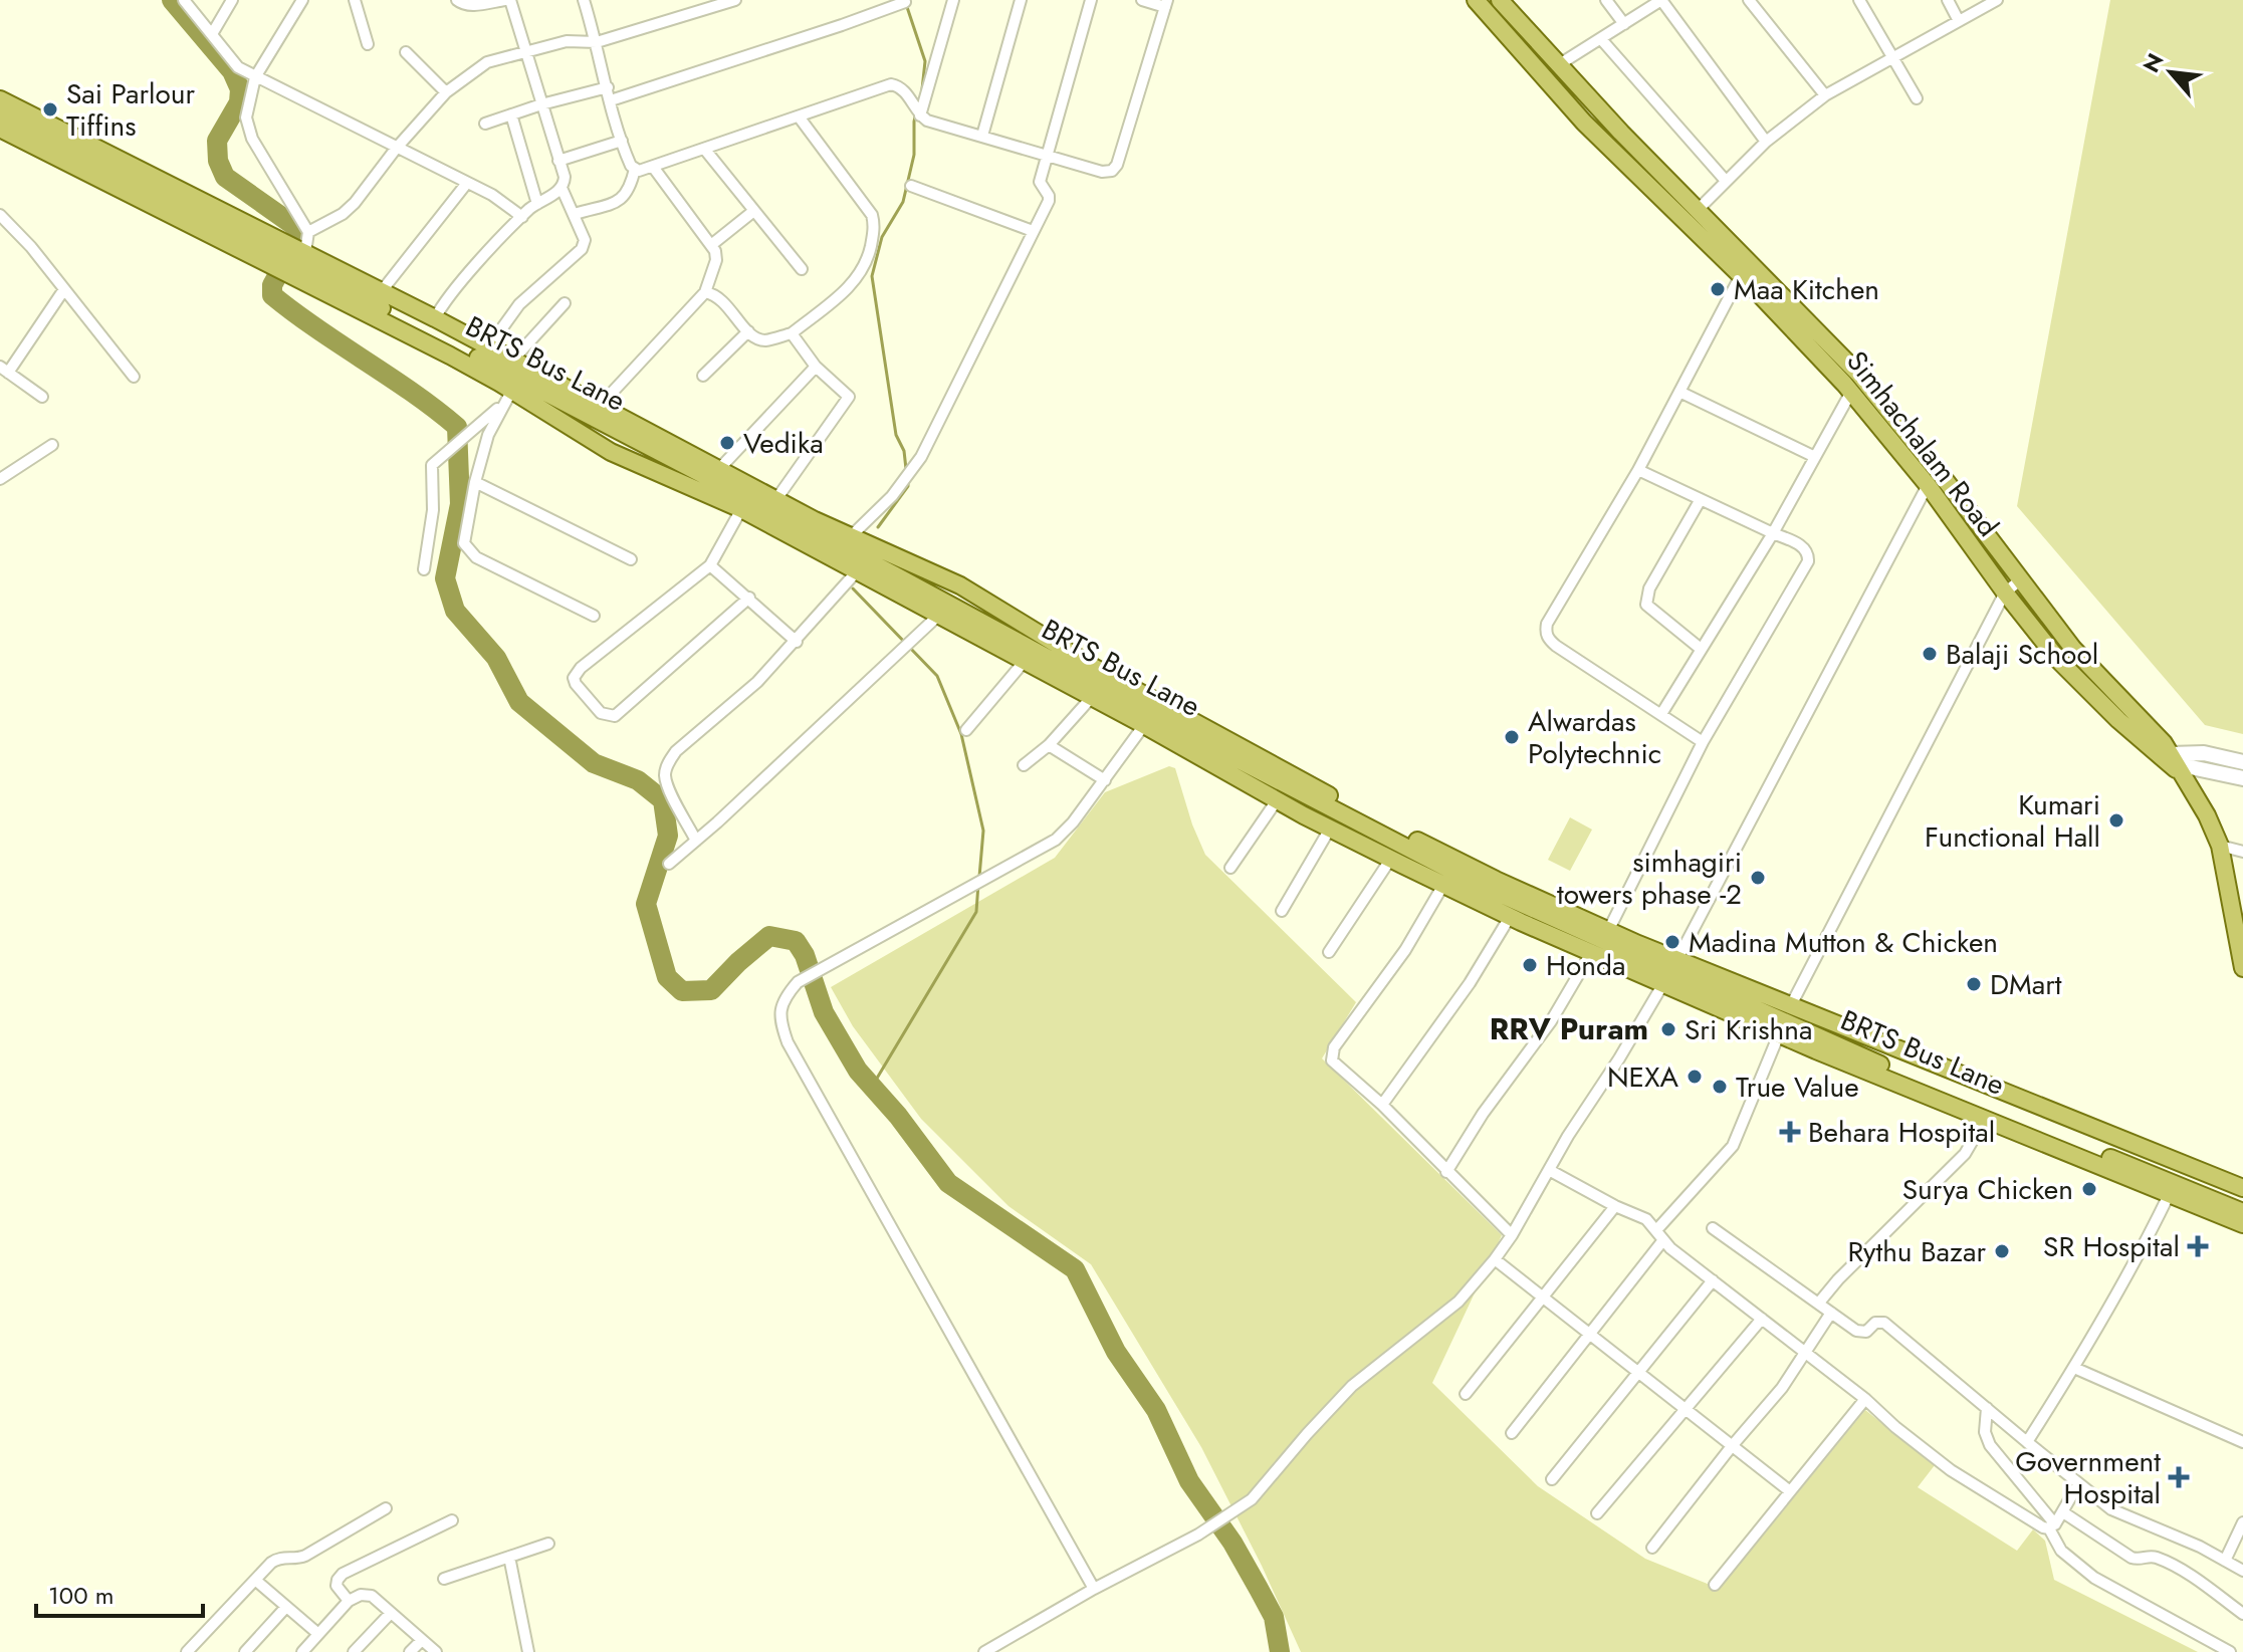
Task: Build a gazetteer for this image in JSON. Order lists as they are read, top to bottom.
{
  "streets": {
    "main road": ["BRTS Bus Lane", "Simhachalam Road"]
  },
  "districts": ["RRV Puram"],
  "places": {
    "other": [
      "Sai Parlour Tiffins",
      "Maa Kitchen",
      "Vedika",
      "Balaji School",
      "Alwardas Polytechnic",
      "Kumari Functional Hall",
      "simhagiri towers phase -2",
      "Madina Mutton & Chicken",
      "Honda",
      "DMart",
      "Sri Krishna",
      "NEXA",
      "True Value",
      "Surya Chicken",
      "Rythu Bazar"
    ],
    "health": ["Behara Hospital", "SR Hospital", "Government Hospital"]
  },
  "scale_bar": "100 m",
  "north": "top left"
}
